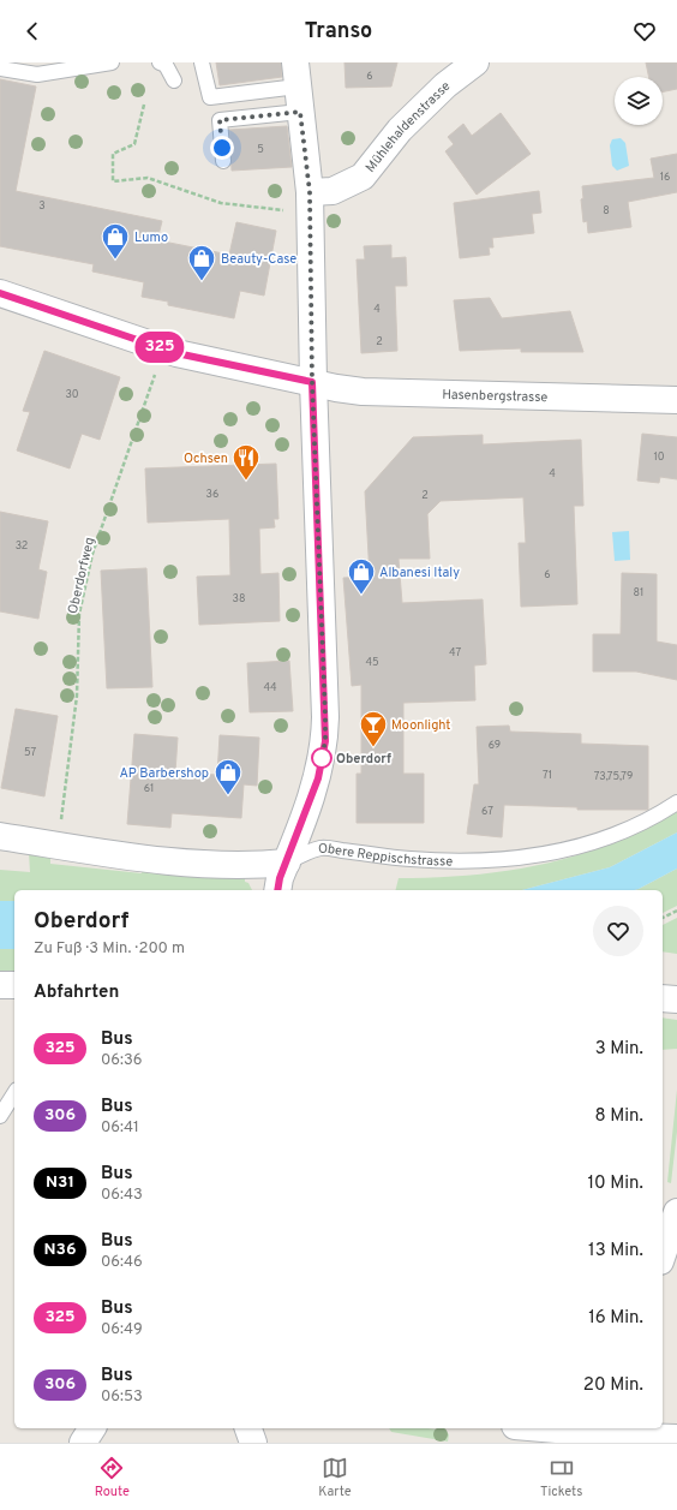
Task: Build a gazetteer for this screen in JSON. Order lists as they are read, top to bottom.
{
  "streets": {
    "street": ["Mühlehaldenstrasse", "Hasenbergstrasse", "Obere Reppischstrasse"],
    "path": ["Oberdorfweg"]
  },
  "crossings": [
    ["Hasenbergstrasse", "Oberdorfweg"],
    ["Oberdorfweg", "Obere Reppischstrasse"]
  ],
  "places": {
    "shop": [
      "Lumo",
      "Beauty-Case",
      "Albanesi Italy",
      "AP Barbershop"
    ],
    "restaurant": ["Ochsen"],
    "bar": ["Moonlight"],
    "other": ["Oberdorf"]
  },
  "lines": ["bus line 325"],
  "house_numbers": [
    "6",
    "5",
    "16",
    "3",
    "8",
    "4",
    "2",
    "30",
    "10",
    "4",
    "36",
    "2",
    "32",
    "6",
    "81",
    "38",
    "47",
    "45",
    "44",
    "69",
    "57",
    "71",
    "73,75,79",
    "61",
    "67"
  ],
  "page": {
    "header": "Transo",
    "on_map": "325",
    "heading": [
      ["Oberdorf", "Zu Fuß · 3 Min. · 200 m"],
      "Abfahrten"
    ],
    "list": [
      {
        "mark": "325",
        "name": "Bus",
        "note": "06:36",
        "value": "3 Min."
      },
      {
        "mark": "306",
        "name": "Bus",
        "note": "06:41",
        "value": "8 Min."
      },
      {
        "mark": "N31",
        "name": "Bus",
        "note": "06:43",
        "value": "10 Min."
      },
      {
        "mark": "N36",
        "name": "Bus",
        "note": "06:46",
        "value": "13 Min."
      },
      {
        "mark": "325",
        "name": "Bus",
        "note": "06:49",
        "value": "16 Min."
      },
      {
        "mark": "306",
        "name": "Bus",
        "note": "06:53",
        "value": "20 Min."
      }
    ],
    "tabs": ["Route", "Karte", "Tickets"]
  }
}
